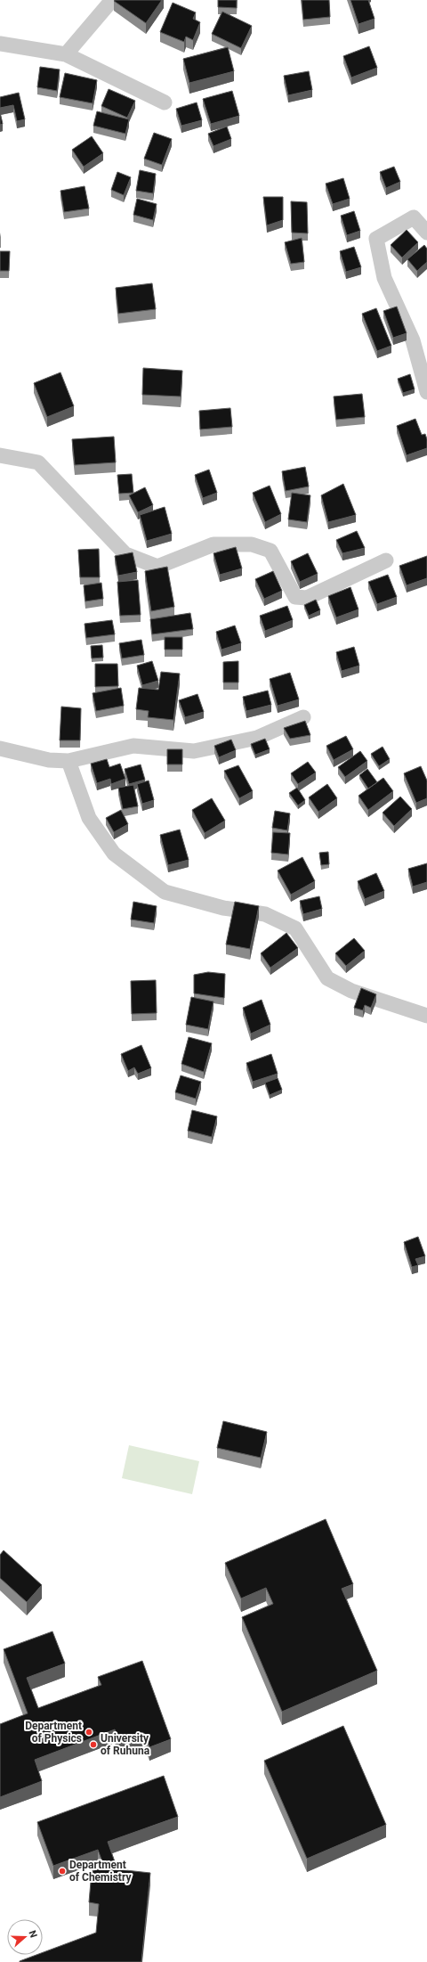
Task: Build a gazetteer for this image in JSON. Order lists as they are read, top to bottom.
{
  "places": ["Department of Physics", "University of Ruhuna", "Department of Chemistry"],
  "north": "right"
}
